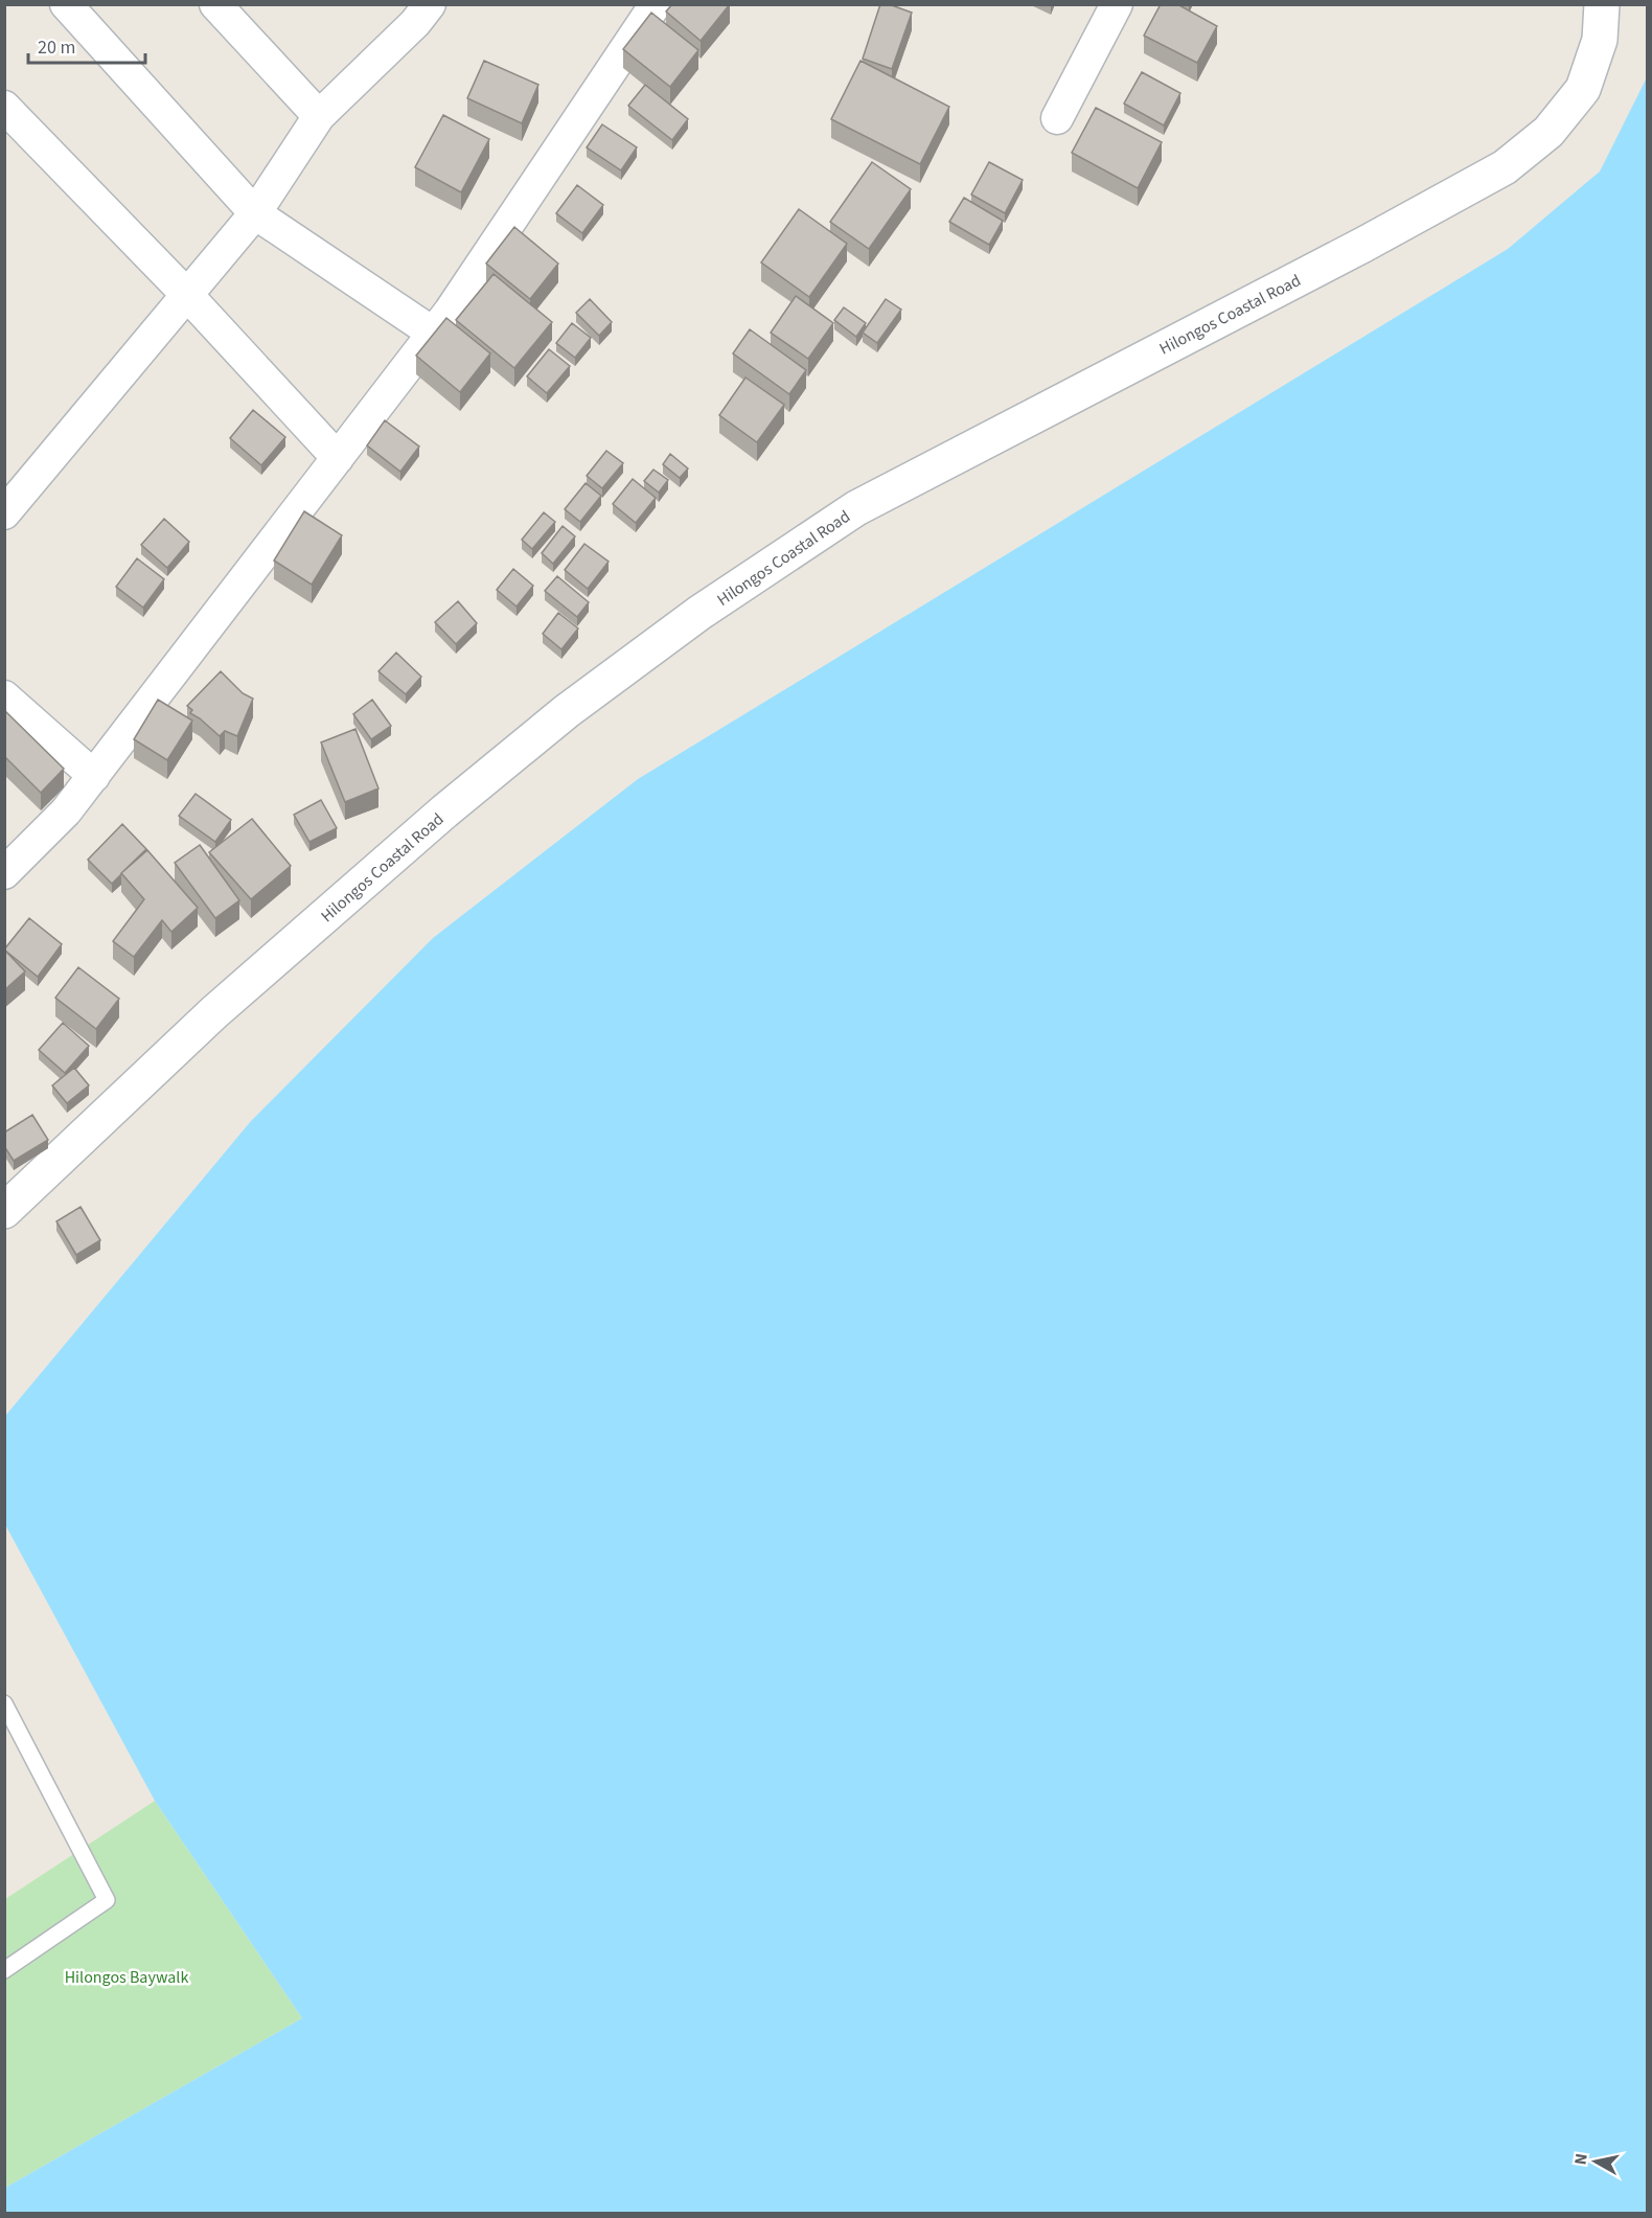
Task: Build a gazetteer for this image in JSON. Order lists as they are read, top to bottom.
{
  "streets": {
    "street": ["Hilongos Coastal Road"]
  },
  "parks": ["Hilongos Baywalk"],
  "scale_bar": "20 m",
  "north": "left"
}
